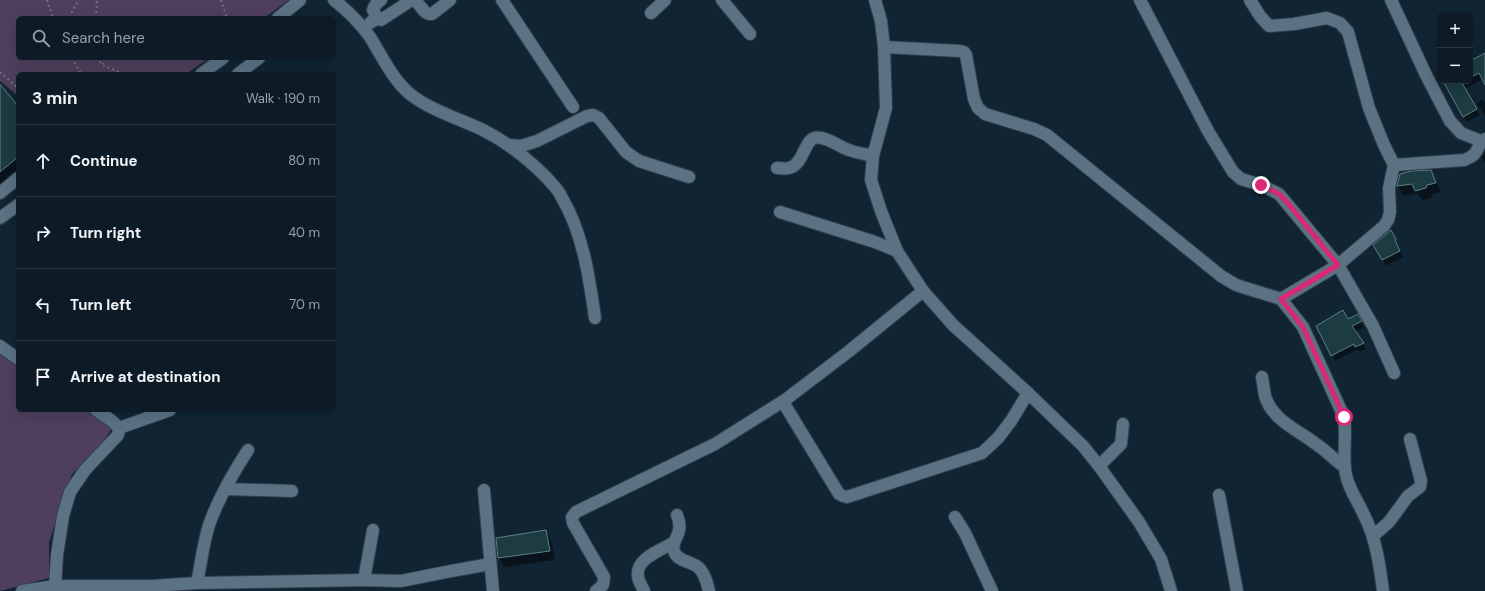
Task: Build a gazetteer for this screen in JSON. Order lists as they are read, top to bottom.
{
  "page": {
    "map_buttons": ["+", "−"],
    "search": "Search here",
    "heading": ["3 min", "Walk · 190 m"],
    "list": [
      ["Continue", "80 m"],
      ["Turn right", "40 m"],
      ["Turn left", "70 m"],
      "Arrive at destination"
    ]
  }
}
